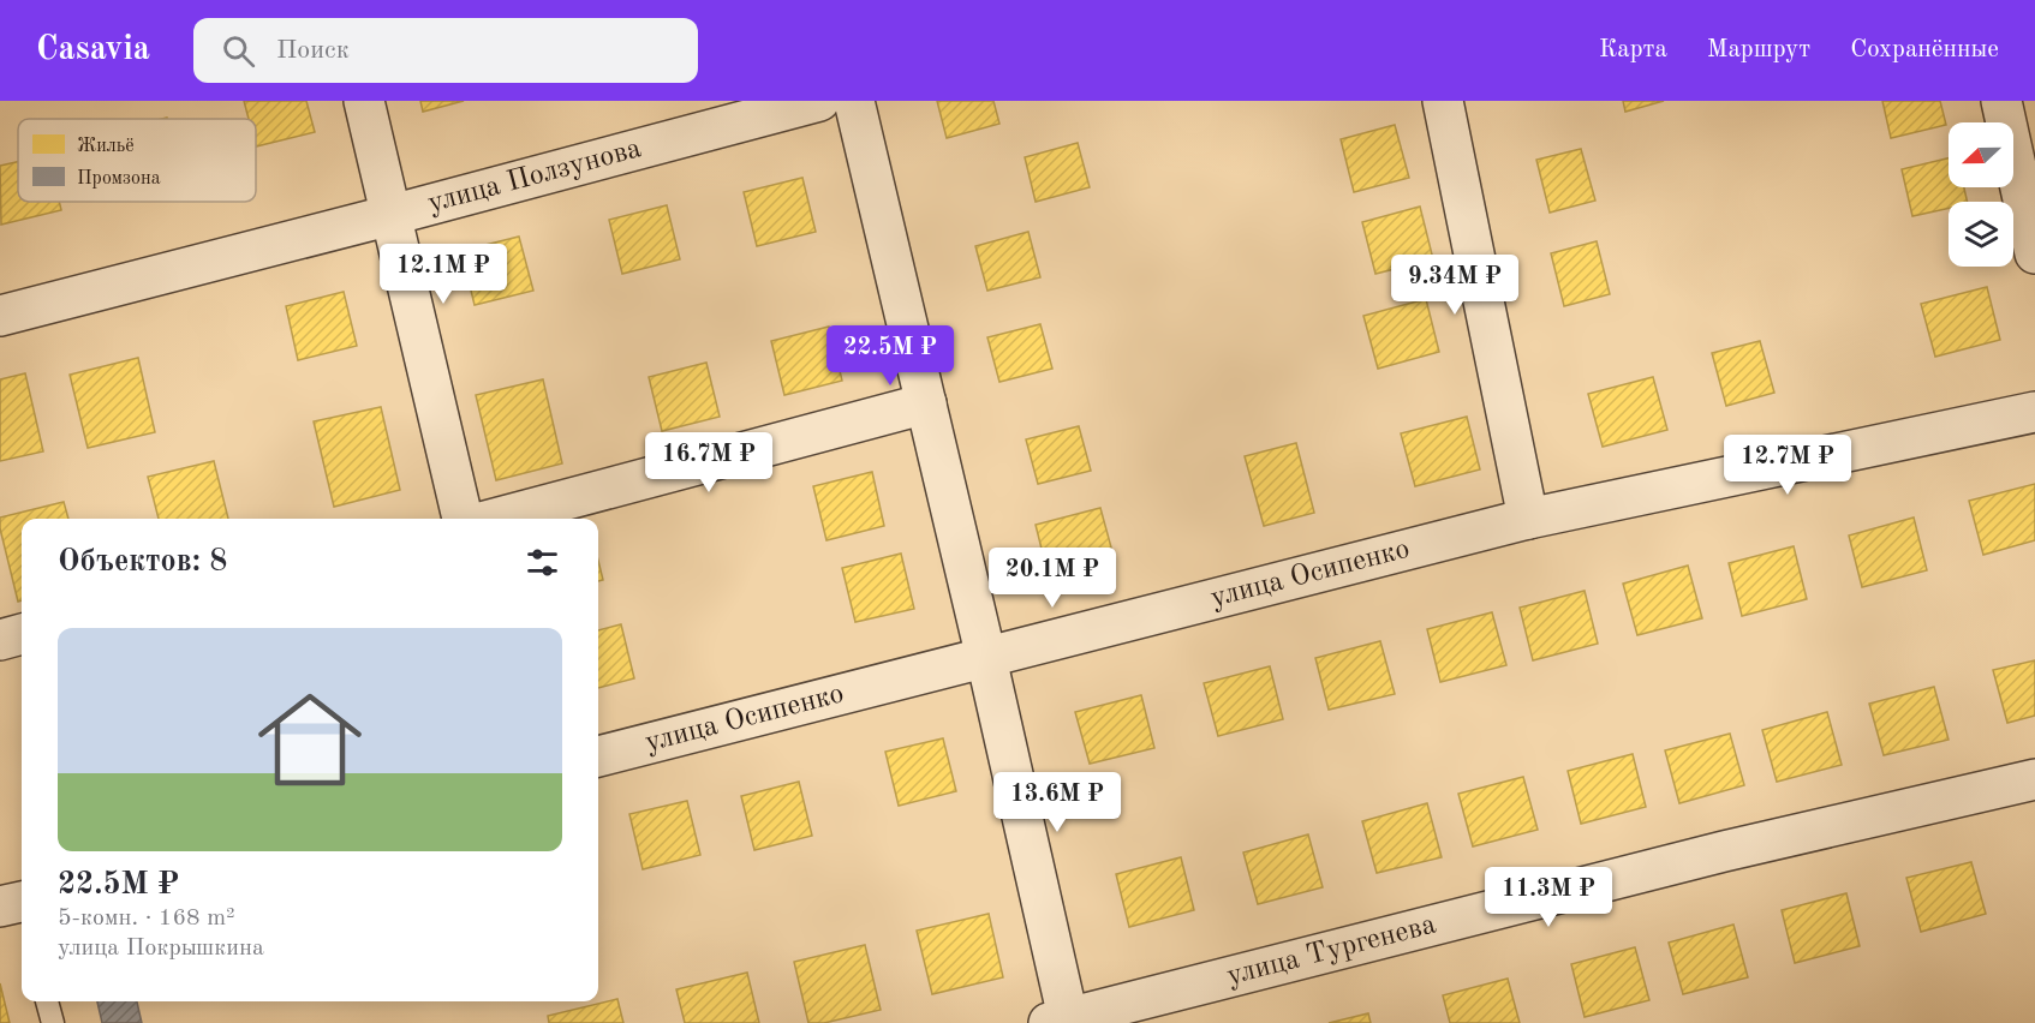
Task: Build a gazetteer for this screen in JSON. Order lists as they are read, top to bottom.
{
  "streets": {
    "street": ["улица Ползунова", "улица Осипенко", "улица Тургенева"]
  },
  "legend": ["Жильё", "Промзона"],
  "north": "left",
  "page": {
    "header": "Casavia",
    "search": "Поиск",
    "nav": ["Карта", "Маршрут", "Сохранённые"],
    "price": [
      "12.1M ₽",
      "9.34M ₽",
      "22.5M ₽",
      "16.7M ₽",
      "12.7M ₽",
      "20.1M ₽",
      "13.6M ₽",
      "11.3M ₽"
    ],
    "heading": "Объектов: 8",
    "list": [
      {
        "name": "22.5M ₽",
        "note": "5-комн. · 168 m² · улица Покрышкина"
      }
    ]
  }
}
